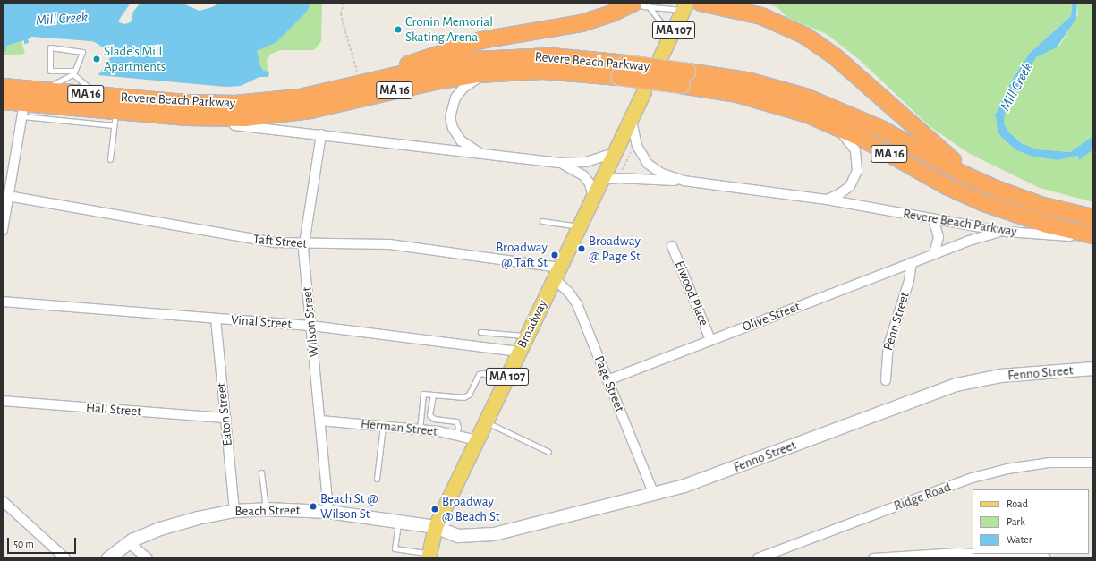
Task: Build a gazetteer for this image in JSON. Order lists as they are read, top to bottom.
{
  "streets": {
    "highway": ["Revere Beach Parkway", "MA 16"],
    "main road": ["MA 107", "Broadway"],
    "street": [
      "Taft Street",
      "Elwood Place",
      "Olive Street",
      "Penn Street",
      "Vinal Street",
      "Wilson Street",
      "Fenno Street",
      "Page Street",
      "Hall Street",
      "Eaton Street",
      "Herman Street",
      "Ridge Road",
      "Beach Street"
    ]
  },
  "crossings": [
    ["Revere Beach Parkway", "Olive Street"],
    ["Revere Beach Parkway", "Wilson Street"],
    ["Revere Beach Parkway", "Broadway"],
    ["Taft Street", "Wilson Street"],
    ["Taft Street", "Broadway"],
    ["Taft Street", "Page Street"],
    ["Elwood Place", "Olive Street"],
    ["Olive Street", "Penn Street"],
    ["Olive Street", "Page Street"],
    ["Vinal Street", "Wilson Street"],
    ["Vinal Street", "Broadway"],
    ["Vinal Street", "Eaton Street"],
    ["Wilson Street", "Herman Street"],
    ["Wilson Street", "Beach Street"],
    ["Broadway", "Fenno Street"],
    ["Broadway", "Page Street"],
    ["Broadway", "Herman Street"],
    ["Broadway", "Beach Street"],
    ["Fenno Street", "Page Street"],
    ["Fenno Street", "Beach Street"],
    ["Hall Street", "Eaton Street"],
    ["Eaton Street", "Beach Street"]
  ],
  "water": ["Mill Creek"],
  "places": [
    "Cronin Memorial Skating Arena",
    "Slade's Mill Apartments",
    "Broadway @ Page St",
    "Broadway @ Taft St",
    "Beach St @ Wilson St",
    "Broadway @ Beach St"
  ],
  "legend": ["Road", "Park", "Water"],
  "scale_bar": "50 m"
}
